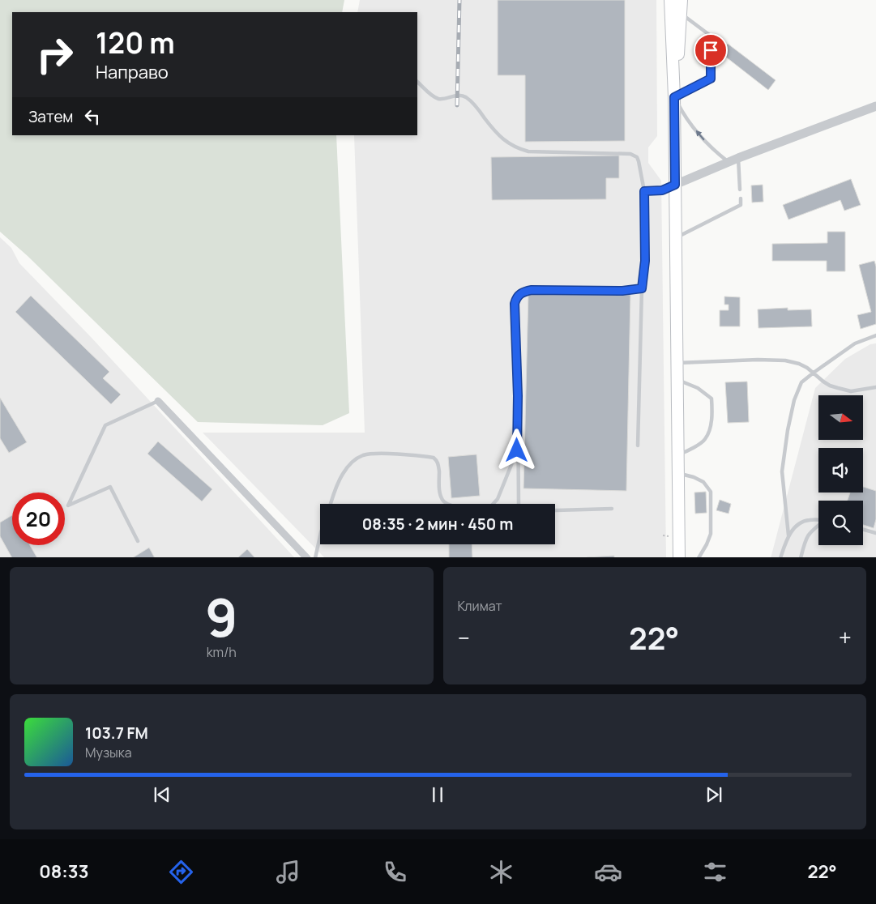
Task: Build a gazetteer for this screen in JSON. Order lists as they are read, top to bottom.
{
  "north": "right",
  "page": {
    "turn": ["120 m", "Направо"],
    "then": "Затем",
    "limit": "20",
    "trip": "08:35 · 2 мин · 450 m",
    "tile": [
      ["9", "km/h"],
      "Климат"
    ],
    "heat": ["−", "22°", "+"],
    "song": ["103.7 FM", "Музыка"],
    "tabs": ["08:33", "22°"]
  }
}
